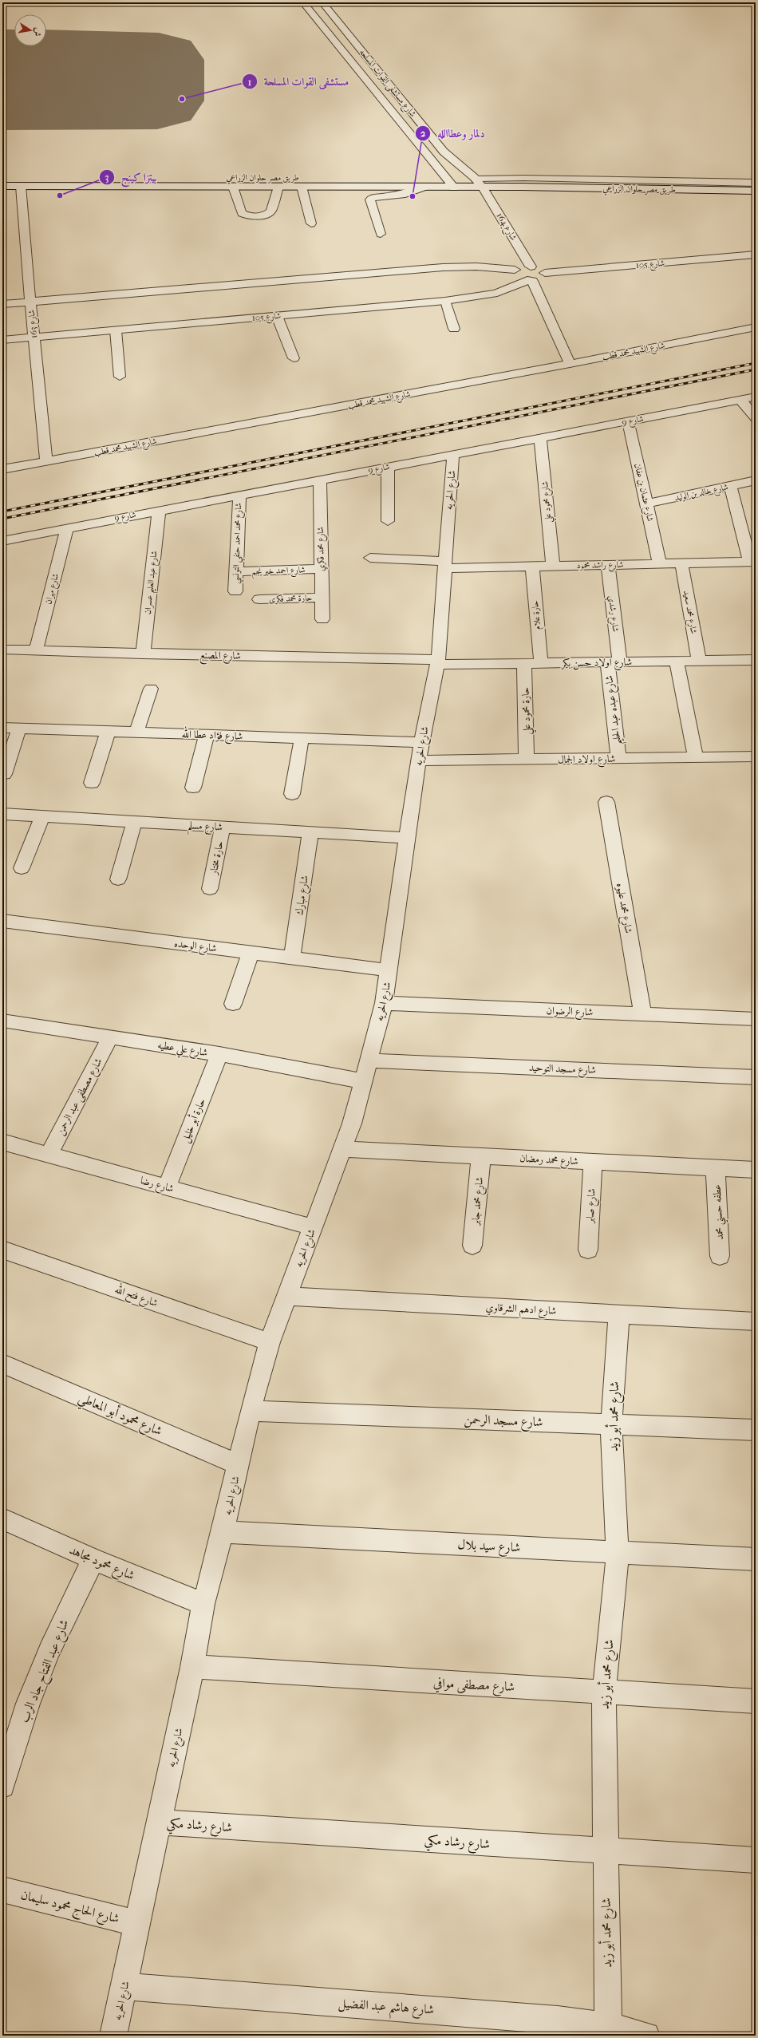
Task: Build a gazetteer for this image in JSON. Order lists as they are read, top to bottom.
{
  "streets": {
    "street": [
      "شارع مستشفى القوات المسلحه",
      "طريق مصر حلوان الزراعي",
      "شارع 164",
      "شارع 105",
      "شارع 163",
      "شارع الشهيد محمد قطب",
      "شارع 9",
      "شارع الحريه",
      "شارع عثمان بن عفان",
      "شارع خالد بن الوليد",
      "شارع محمود علي",
      "شارع محمد احمد حنفي التونسي",
      "شارع محمد فكري",
      "شارع راشد محمود",
      "شارع احمد خير نجم",
      "شارع عبد العليم عسران",
      "شارع مهران",
      "حارة محمد فكرى",
      "شارع محمد سعيد",
      "شارع رشدي",
      "حارة علام",
      "شارع المصنع",
      "شارع اولاد حسن بكر",
      "شارع عبده عبد الحليم",
      "حارة محمود علي",
      "شارع فؤاد عطا الله",
      "شارع اولاد الجمال",
      "شارع مسلم",
      "حارة مختار",
      "شارع مبارك",
      "شارع محمد عليوه",
      "شارع الوحده",
      "شارع الرضوان",
      "شارع علي عطيه",
      "شارع مسجد التوحيد",
      "شارع مصطفى عبد الرحمن",
      "حارة أبو خليل",
      "شارع محمد رمضان",
      "شارع رضا",
      "شارع محمد جابر",
      "شارع صابر",
      "عطفه حسني محمد",
      "شارع فتح الله",
      "شارع ادهم الشرقاوي",
      "شارع محمود أبو المعاطي",
      "شارع محمد أبو زيد",
      "شارع مسجد الرحمن",
      "شارع سيد بلال",
      "شارع محمود مجاهد",
      "شارع عبد الفتاح جاد الرب",
      "شارع مصطفى موافي",
      "شارع رشاد مكي",
      "شارع الحاج محمود سليمان",
      "شارع هاشم عبد الفضيل"
    ]
  },
  "crossings": [
    ["شارع مستشفى القوات المسلحه", "طريق مصر حلوان الزراعي"],
    ["شارع مستشفى القوات المسلحه", "شارع 164"],
    ["طريق مصر حلوان الزراعي", "شارع 164"],
    ["طريق مصر حلوان الزراعي", "شارع 163"],
    ["شارع 105", "شارع 163"],
    ["شارع 163", "شارع الشهيد محمد قطب"],
    ["شارع 9", "شارع الحريه"],
    ["شارع 9", "شارع عثمان بن عفان"],
    ["شارع 9", "شارع محمود علي"],
    ["شارع 9", "شارع محمد احمد حنفي التونسي"],
    ["شارع 9", "شارع محمد فكري"],
    ["شارع 9", "شارع عبد العليم عسران"],
    ["شارع 9", "شارع مهران"],
    ["شارع الحريه", "شارع راشد محمود"],
    ["شارع الحريه", "شارع المصنع"],
    ["شارع الحريه", "شارع اولاد حسن بكر"],
    ["شارع الحريه", "شارع فؤاد عطا الله"],
    ["شارع الحريه", "شارع اولاد الجمال"],
    ["شارع الحريه", "شارع مسلم"],
    ["شارع الحريه", "شارع الوحده"],
    ["شارع الحريه", "شارع الرضوان"],
    ["شارع الحريه", "شارع علي عطيه"],
    ["شارع الحريه", "شارع مسجد التوحيد"],
    ["شارع الحريه", "شارع محمد رمضان"],
    ["شارع الحريه", "شارع رضا"],
    ["شارع الحريه", "شارع فتح الله"],
    ["شارع الحريه", "شارع ادهم الشرقاوي"],
    ["شارع الحريه", "شارع محمود أبو المعاطي"],
    ["شارع الحريه", "شارع مسجد الرحمن"],
    ["شارع الحريه", "شارع سيد بلال"],
    ["شارع الحريه", "شارع محمود مجاهد"],
    ["شارع الحريه", "شارع مصطفى موافي"],
    ["شارع الحريه", "شارع رشاد مكي"],
    ["شارع الحريه", "شارع الحاج محمود سليمان"],
    ["شارع الحريه", "شارع هاشم عبد الفضيل"],
    ["شارع عثمان بن عفان", "شارع خالد بن الوليد"],
    ["شارع عثمان بن عفان", "شارع راشد محمود"],
    ["شارع محمود علي", "شارع راشد محمود"],
    ["شارع محمد احمد حنفي التونسي", "شارع احمد خير نجم"],
    ["شارع محمد فكري", "شارع احمد خير نجم"],
    ["شارع محمد فكري", "حارة محمد فكرى"],
    ["شارع راشد محمود", "شارع محمد سعيد"],
    ["شارع راشد محمود", "شارع رشدي"],
    ["شارع راشد محمود", "حارة علام"],
    ["شارع عبد العليم عسران", "شارع المصنع"],
    ["شارع مهران", "شارع المصنع"],
    ["شارع محمد سعيد", "شارع اولاد حسن بكر"],
    ["شارع رشدي", "شارع اولاد حسن بكر"],
    ["شارع رشدي", "شارع عبده عبد الحليم"],
    ["حارة علام", "شارع اولاد حسن بكر"],
    ["شارع المصنع", "شارع اولاد حسن بكر"],
    ["شارع اولاد حسن بكر", "شارع عبده عبد الحليم"],
    ["شارع اولاد حسن بكر", "حارة محمود علي"],
    ["شارع عبده عبد الحليم", "شارع اولاد الجمال"],
    ["حارة محمود علي", "شارع اولاد الجمال"],
    ["شارع مسلم", "حارة مختار"],
    ["شارع مسلم", "شارع مبارك"],
    ["شارع مبارك", "شارع الوحده"],
    ["شارع محمد عليوه", "شارع الرضوان"],
    ["شارع علي عطيه", "شارع مصطفى عبد الرحمن"],
    ["شارع علي عطيه", "حارة أبو خليل"],
    ["شارع مصطفى عبد الرحمن", "شارع رضا"],
    ["حارة أبو خليل", "شارع رضا"],
    ["شارع محمد رمضان", "شارع محمد جابر"],
    ["شارع محمد رمضان", "شارع صابر"],
    ["شارع محمد رمضان", "عطفه حسني محمد"],
    ["شارع ادهم الشرقاوي", "شارع محمد أبو زيد"],
    ["شارع محمد أبو زيد", "شارع مسجد الرحمن"],
    ["شارع محمد أبو زيد", "شارع سيد بلال"],
    ["شارع محمد أبو زيد", "شارع مصطفى موافي"],
    ["شارع محمد أبو زيد", "شارع رشاد مكي"],
    ["شارع محمد أبو زيد", "شارع هاشم عبد الفضيل"],
    ["شارع محمود مجاهد", "شارع عبد الفتاح جاد الرب"]
  ],
  "places": ["مستشفى القوات المسلحة", "بيتزا كينج", "دلمار وعطاالله"],
  "north": "right"
}
